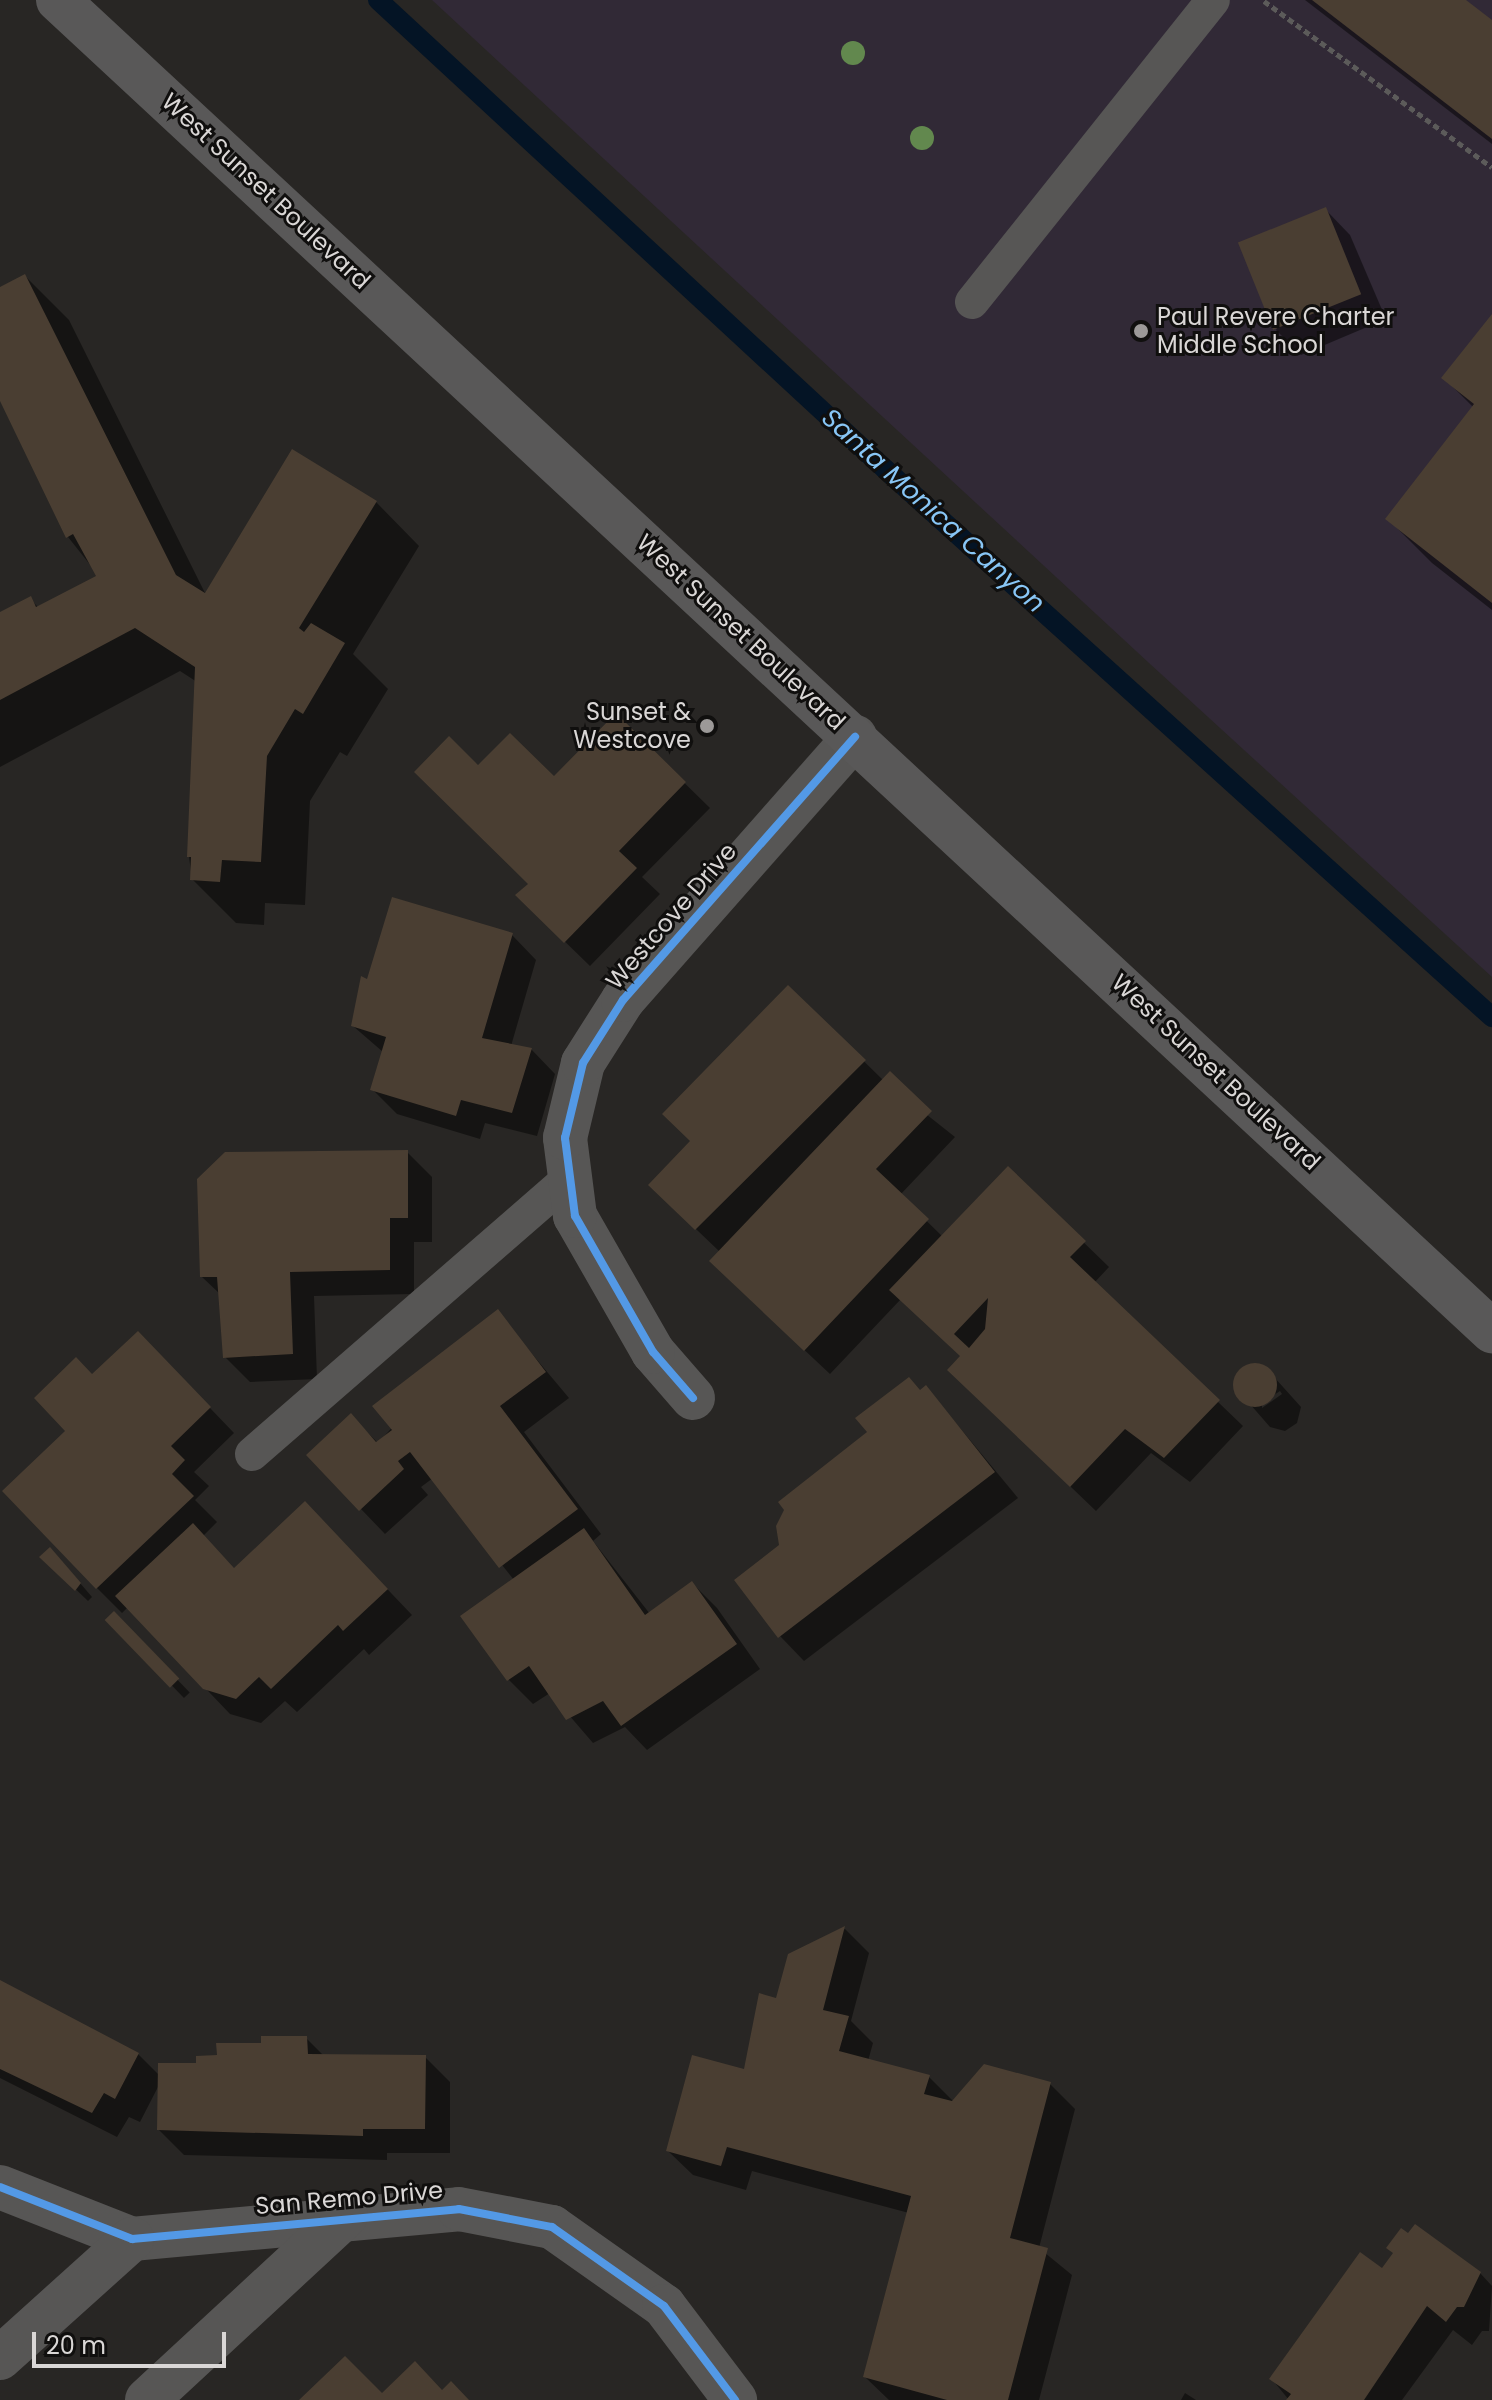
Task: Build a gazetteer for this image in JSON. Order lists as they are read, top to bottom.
{
  "streets": {
    "main road": ["West Sunset Boulevard"],
    "street": ["Westcove Drive", "San Remo Drive"]
  },
  "crossings": [
    ["West Sunset Boulevard", "Westcove Drive"]
  ],
  "water": ["Santa Monica Canyon"],
  "places": ["Paul Revere Charter Middle School", "Sunset & Westcove"],
  "scale_bar": "20 m"
}
